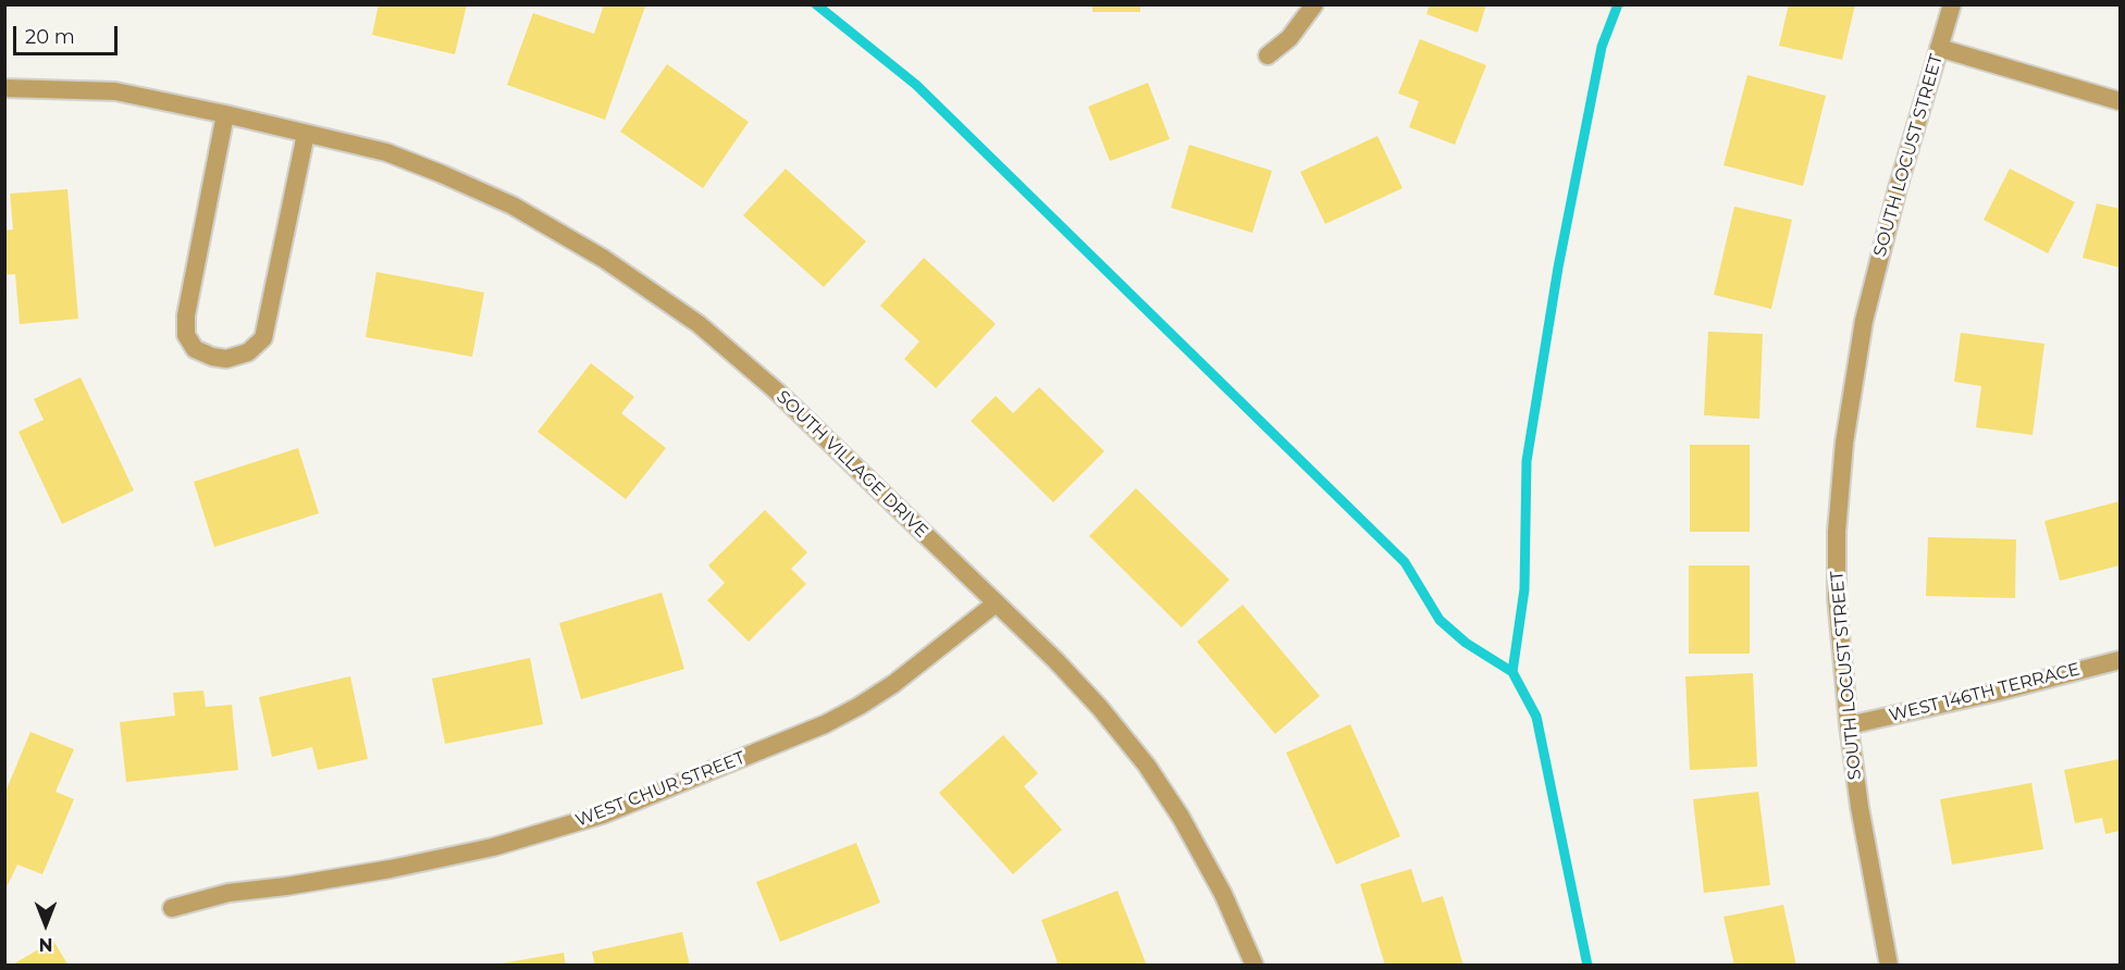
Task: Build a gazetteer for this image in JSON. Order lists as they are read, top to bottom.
{
  "streets": {
    "street": [
      "SOUTH LOCUST STREET",
      "SOUTH VILLAGE DRIVE",
      "WEST 146TH TERRACE",
      "WEST CHUR STREET"
    ]
  },
  "crossings": [
    ["SOUTH LOCUST STREET", "WEST 146TH TERRACE"],
    ["SOUTH VILLAGE DRIVE", "WEST CHUR STREET"]
  ],
  "scale_bar": "20 m",
  "north": "bottom"
}
